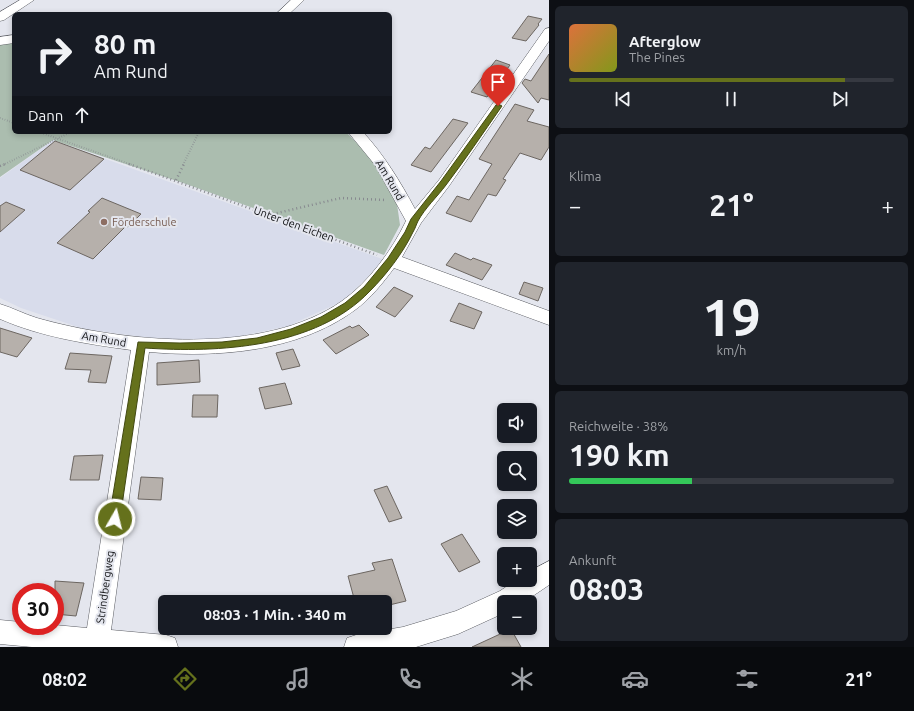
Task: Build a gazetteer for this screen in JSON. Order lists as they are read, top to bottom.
{
  "streets": {
    "street": ["Am Rund", "Strindbergweg"],
    "path": ["Unter den Eichen"]
  },
  "crossings": [
    ["Am Rund", "Unter den Eichen"],
    ["Am Rund", "Strindbergweg"]
  ],
  "places": ["Förderschule"],
  "page": {
    "turn": ["80 m", "Am Rund"],
    "song": ["Afterglow", "The Pines"],
    "then": "Dann",
    "tile": [
      "Klima",
      ["19", "km/h"],
      ["Reichweite · 38%", "190 km"],
      ["Ankunft", "08:03"]
    ],
    "heat": ["−", "21°", "+"],
    "map_buttons": ["+", "−"],
    "limit": "30",
    "trip": "08:03 · 1 Min. · 340 m",
    "tabs": ["08:02", "21°"]
  }
}
